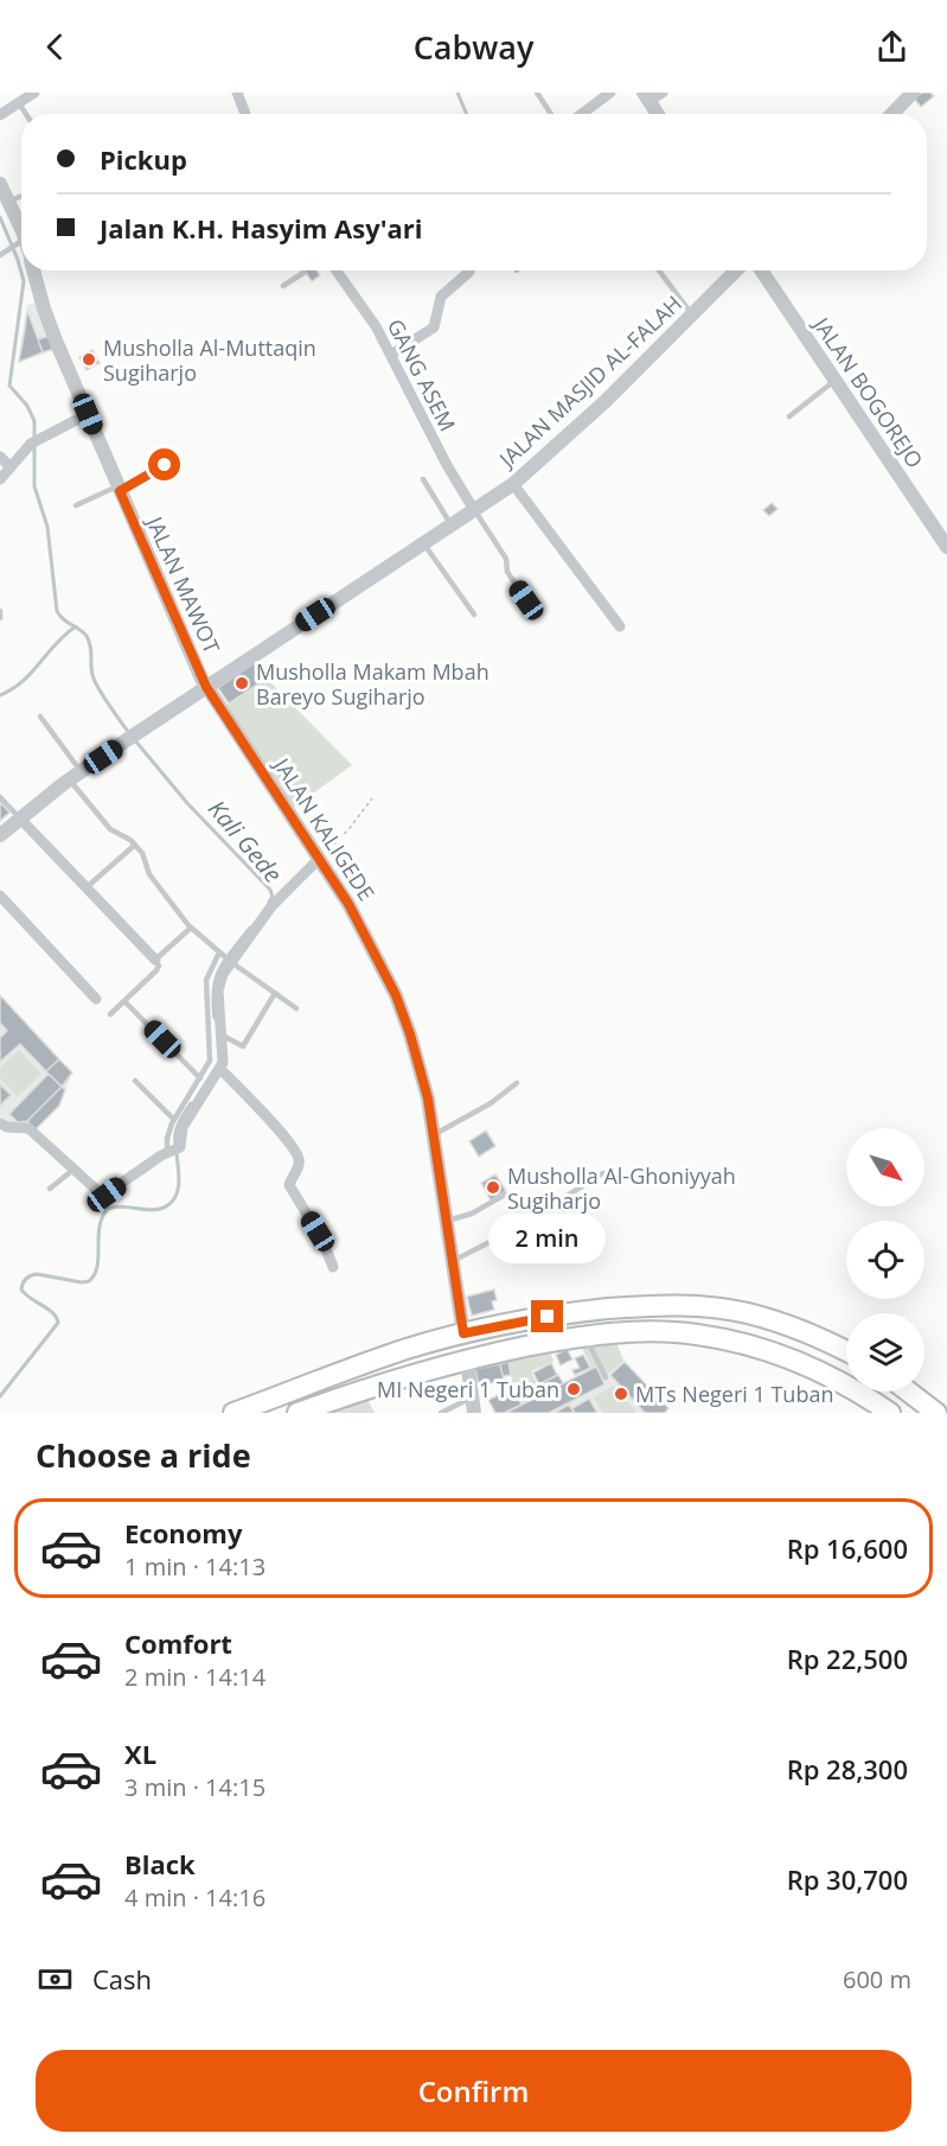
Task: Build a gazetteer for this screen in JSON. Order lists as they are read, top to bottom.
{
  "streets": {
    "street": [
      "GANG ASEM",
      "JALAN MASJID AL-FALAH",
      "JALAN BOGOREJO",
      "JALAN MAWOT",
      "JALAN KALIGEDE"
    ]
  },
  "crossings": [
    ["GANG ASEM", "JALAN MASJID AL-FALAH"],
    ["JALAN MASJID AL-FALAH", "JALAN MAWOT"],
    ["JALAN MASJID AL-FALAH", "JALAN KALIGEDE"],
    ["JALAN MAWOT", "JALAN KALIGEDE"]
  ],
  "water": ["Kali Gede"],
  "places": [
    "Musholla Al-Muttaqin Sugiharjo",
    "Musholla Makam Mbah Bareyo Sugiharjo",
    "Musholla Al-Ghoniyyah Sugiharjo",
    "MI Negeri 1 Tuban",
    "MTs Negeri 1 Tuban"
  ],
  "north": "bottom right",
  "page": {
    "header": "Cabway",
    "banner": ["Pickup", "Jalan K.H. Hasyim Asy'ari"],
    "bubble": "2 min",
    "heading": "Choose a ride",
    "list": [
      {
        "name": "Economy",
        "note": "1 min · 14:13",
        "value": "Rp 16,600"
      },
      {
        "name": "Comfort",
        "note": "2 min · 14:14",
        "value": "Rp 22,500"
      },
      {
        "name": "XL",
        "note": "3 min · 14:15",
        "value": "Rp 28,300"
      },
      {
        "name": "Black",
        "note": "4 min · 14:16",
        "value": "Rp 30,700"
      }
    ],
    "pay": ["Cash", "600 m"],
    "buttons": "Confirm"
  }
}
